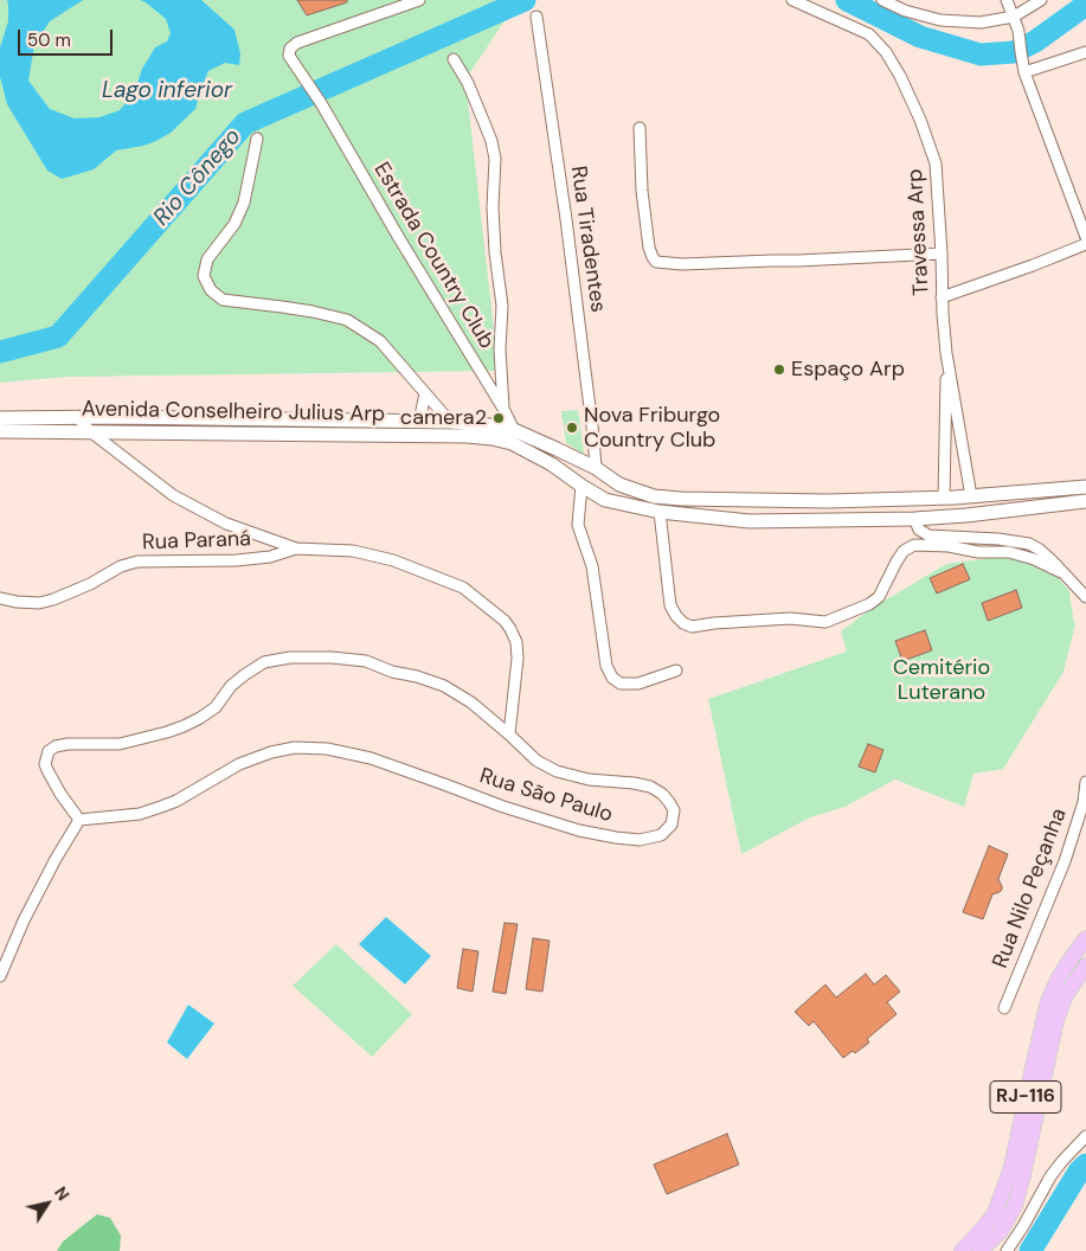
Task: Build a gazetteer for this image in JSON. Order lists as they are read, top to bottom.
{
  "streets": {
    "main road": ["Avenida Conselheiro Julius Arp", "RJ-116"],
    "street": [
      "Travessa Arp",
      "Rua Tiradentes",
      "Estrada Country Club",
      "Rua Paraná",
      "Rua São Paulo",
      "Rua Nilo Peçanha"
    ]
  },
  "crossings": [
    ["Travessa Arp", "Avenida Conselheiro Julius Arp"],
    ["Rua Tiradentes", "Avenida Conselheiro Julius Arp"],
    ["Estrada Country Club", "Avenida Conselheiro Julius Arp"]
  ],
  "water": ["Lago inferior", "Rio Cônego"],
  "parks": ["Cemitério Luterano"],
  "places": ["Espaço Arp", "camera2", "Nova Friburgo Country Club"],
  "scale_bar": "50 m",
  "north": "top right"
}
